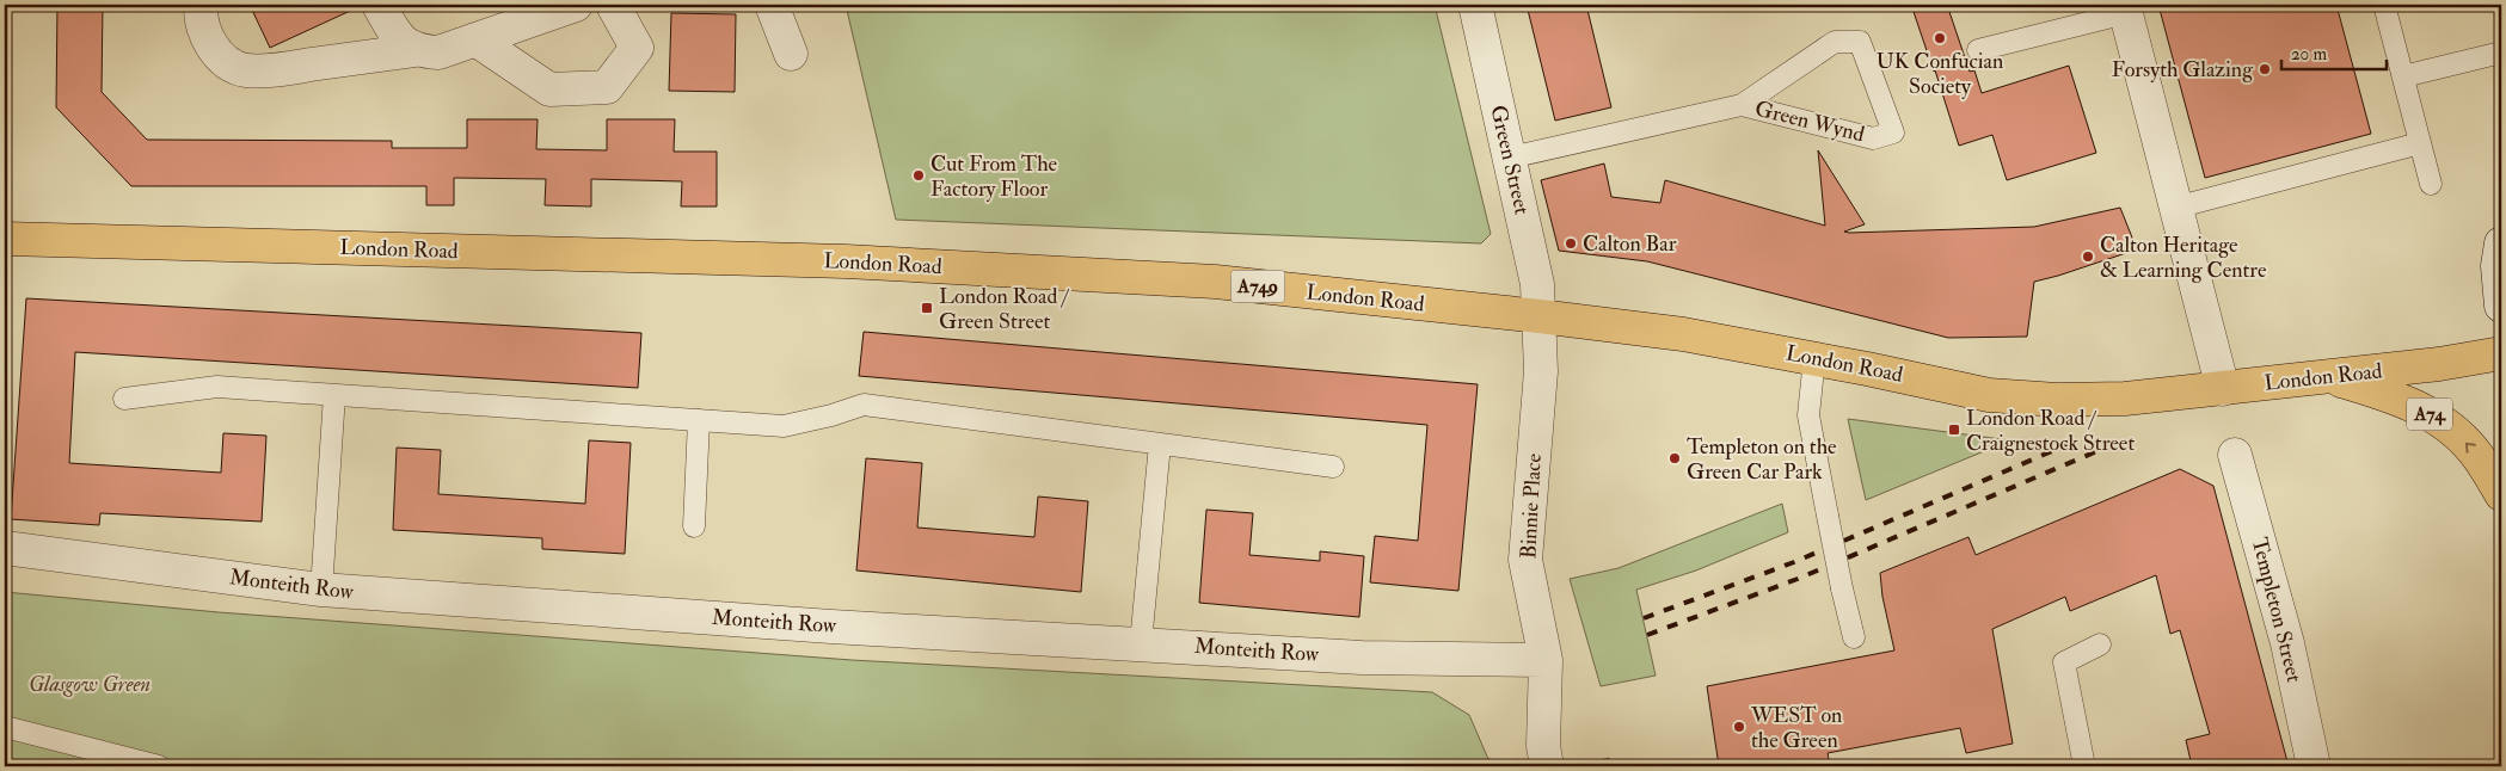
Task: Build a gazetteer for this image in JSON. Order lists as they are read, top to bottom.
{
  "streets": {
    "main road": ["London Road", "A749", "A74"],
    "street": [
      "Green Street",
      "Binnie Place",
      "Monteith Row",
      "Templeton Street"
    ],
    "lane": ["Green Wynd"]
  },
  "crossings": [
    ["Green Wynd", "Green Street"],
    ["Green Street", "London Road"],
    ["Green Street", "Binnie Place"],
    ["London Road", "A74"],
    ["London Road", "Binnie Place"],
    ["Binnie Place", "Monteith Row"]
  ],
  "parks": ["Glasgow Green"],
  "places": {
    "other": [
      "UK Confucian Society",
      "Forsyth Glazing",
      "Cut From The Factory Floor",
      "Calton Bar",
      "Calton Heritage & Learning Centre",
      "Templeton on the Green Car Park",
      "WEST on the Green"
    ],
    "transit": ["London Road / Green Street", "London Road / Craignestock Street"]
  },
  "scale_bar": "20 m"
}
